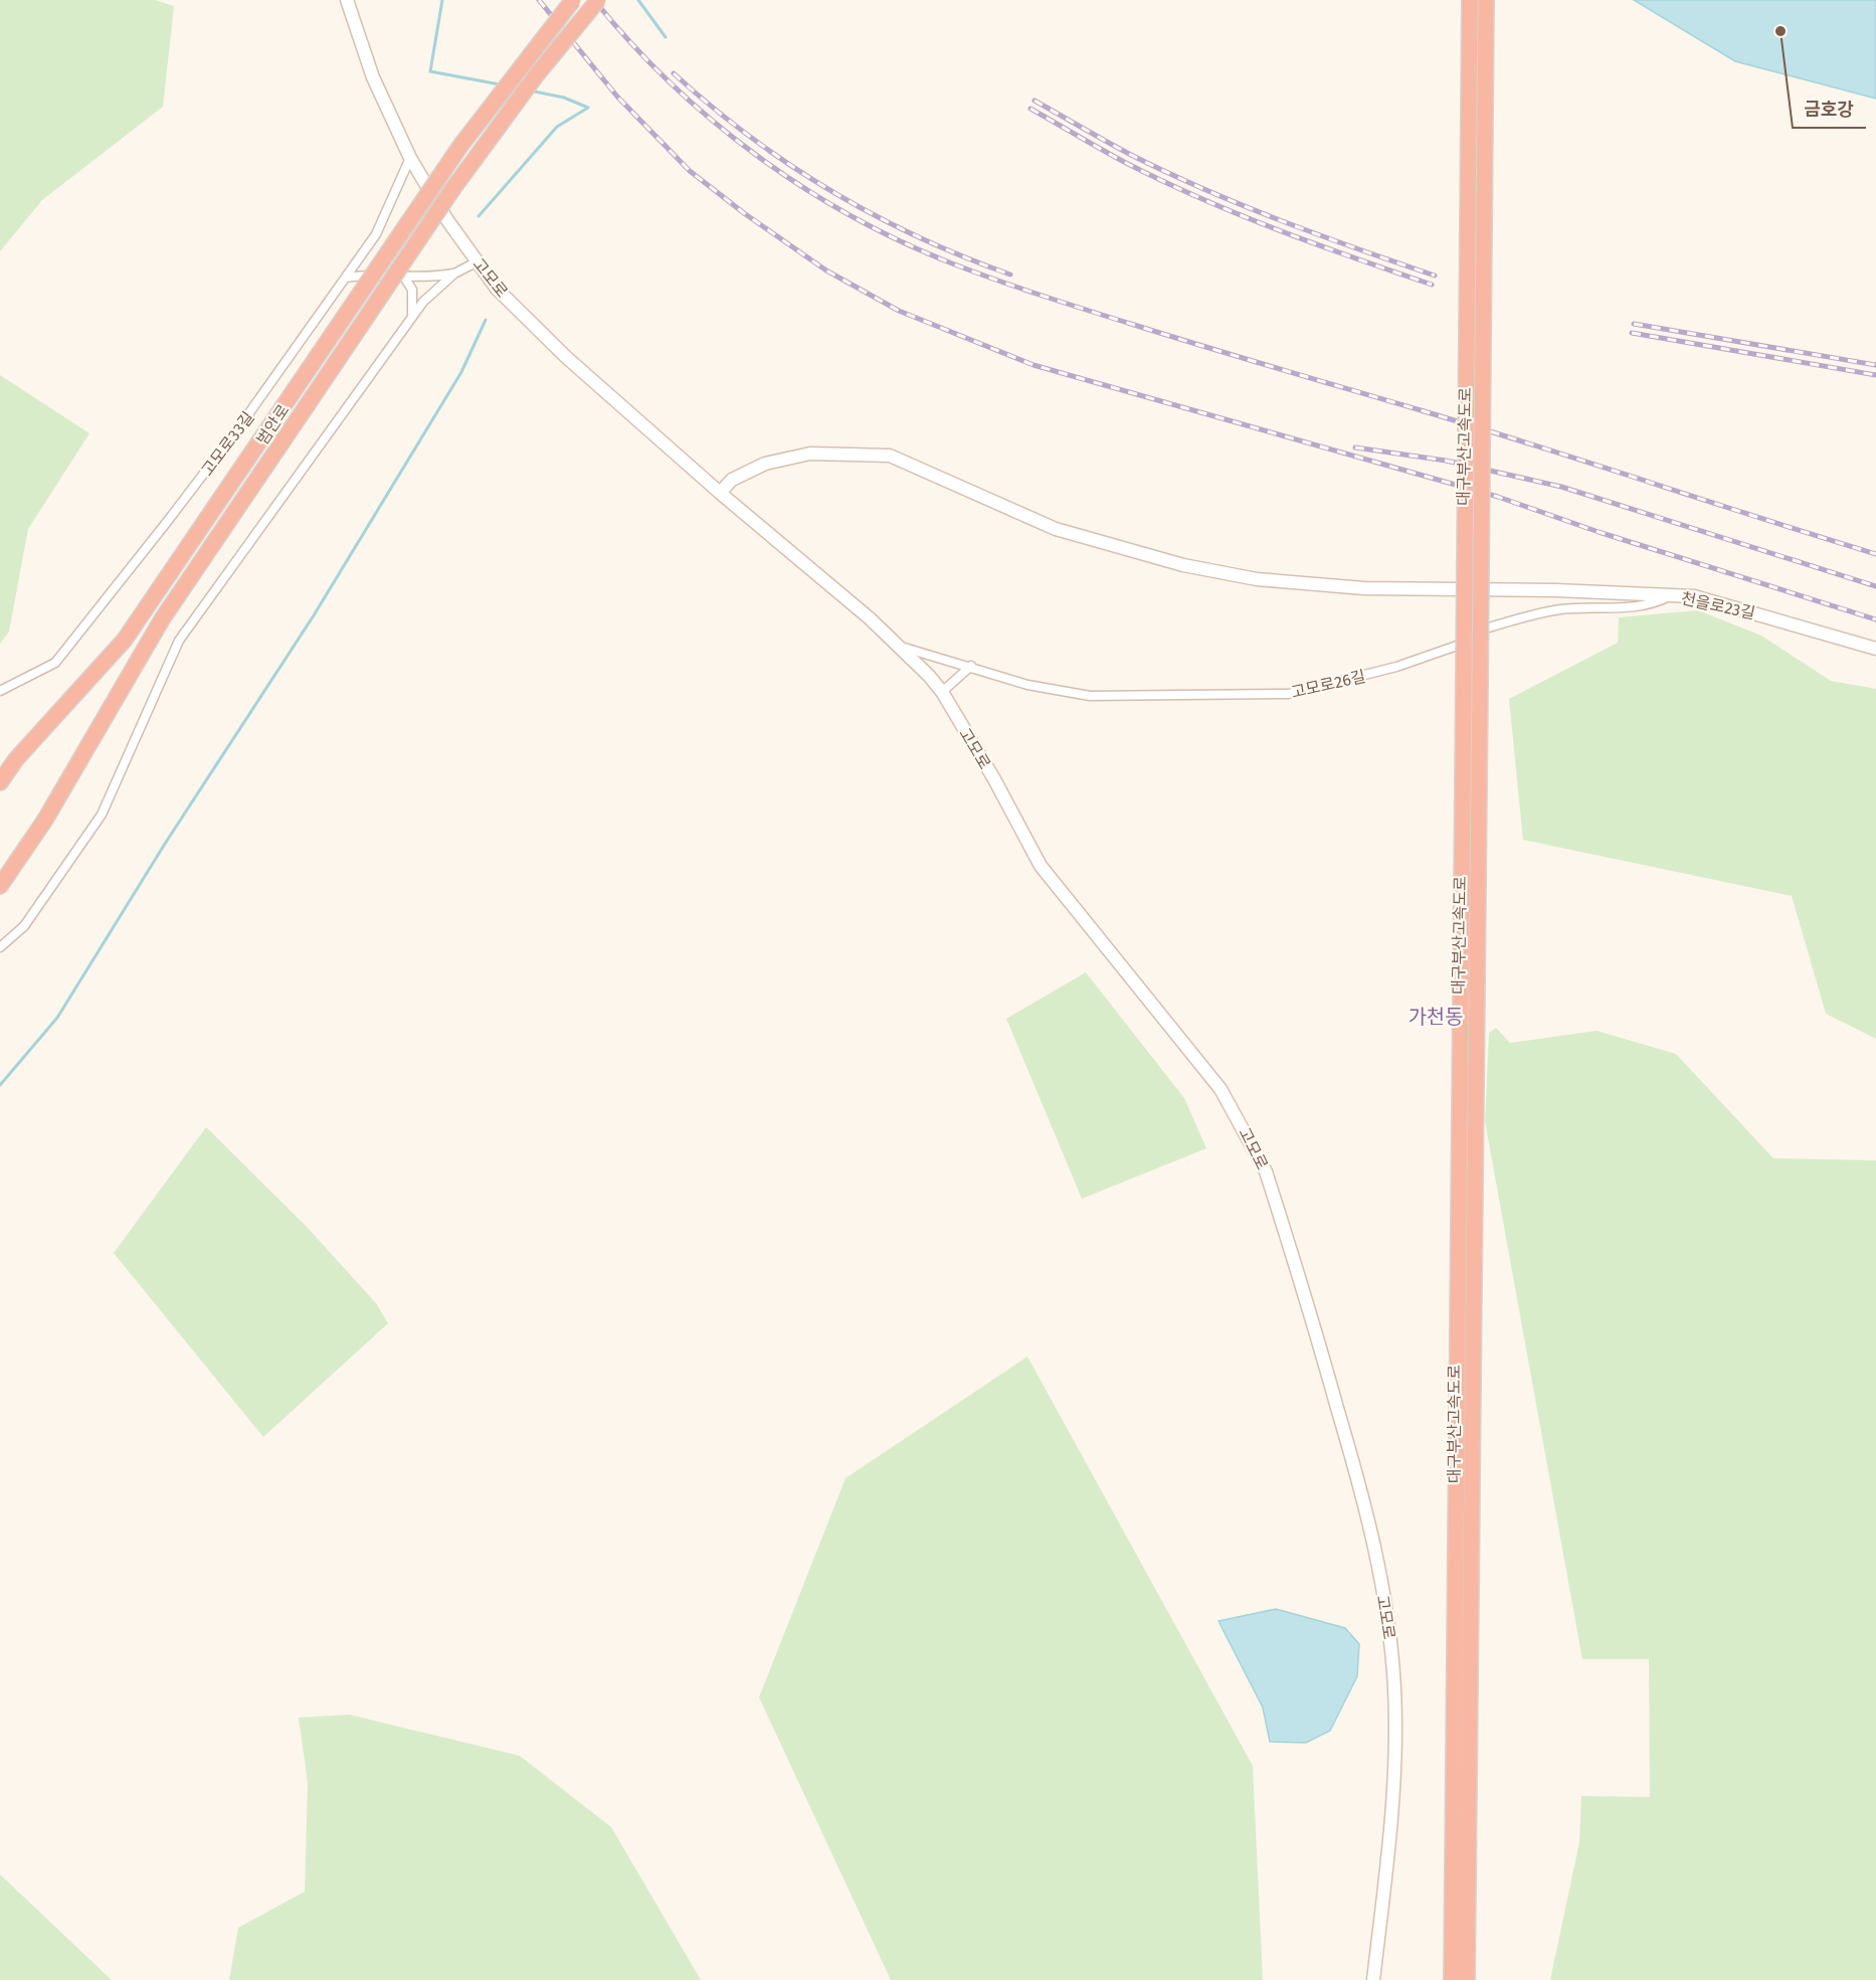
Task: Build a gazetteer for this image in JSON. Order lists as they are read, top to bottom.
{
  "streets": {
    "highway": ["범안로", "대구부산고속도로"],
    "main road": ["고모로", "천을로23길"],
    "street": ["고모로33길", "고모로26길"]
  },
  "crossings": [
    ["고모로", "고모로33길"],
    ["고모로", "천을로23길"],
    ["고모로", "고모로26길"],
    ["천을로23길", "고모로26길"]
  ],
  "districts": ["가천동"],
  "places": ["금호강"]
}
